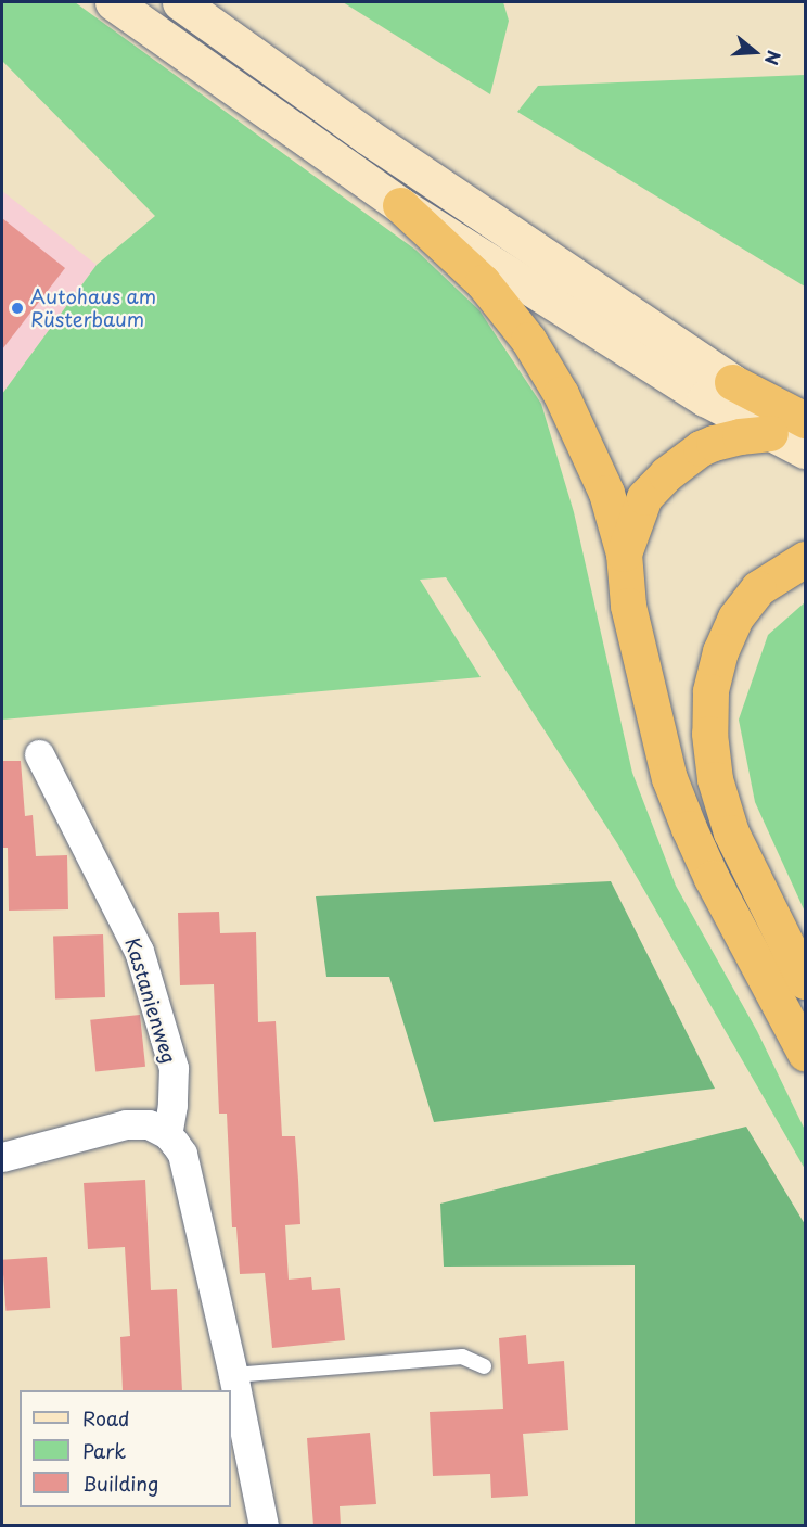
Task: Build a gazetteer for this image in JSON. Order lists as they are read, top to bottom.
{
  "streets": {
    "street": ["Kastanienweg"]
  },
  "places": ["Autohaus am Rüsterbaum"],
  "legend": ["Road", "Park", "Building"],
  "north": "right"
}
